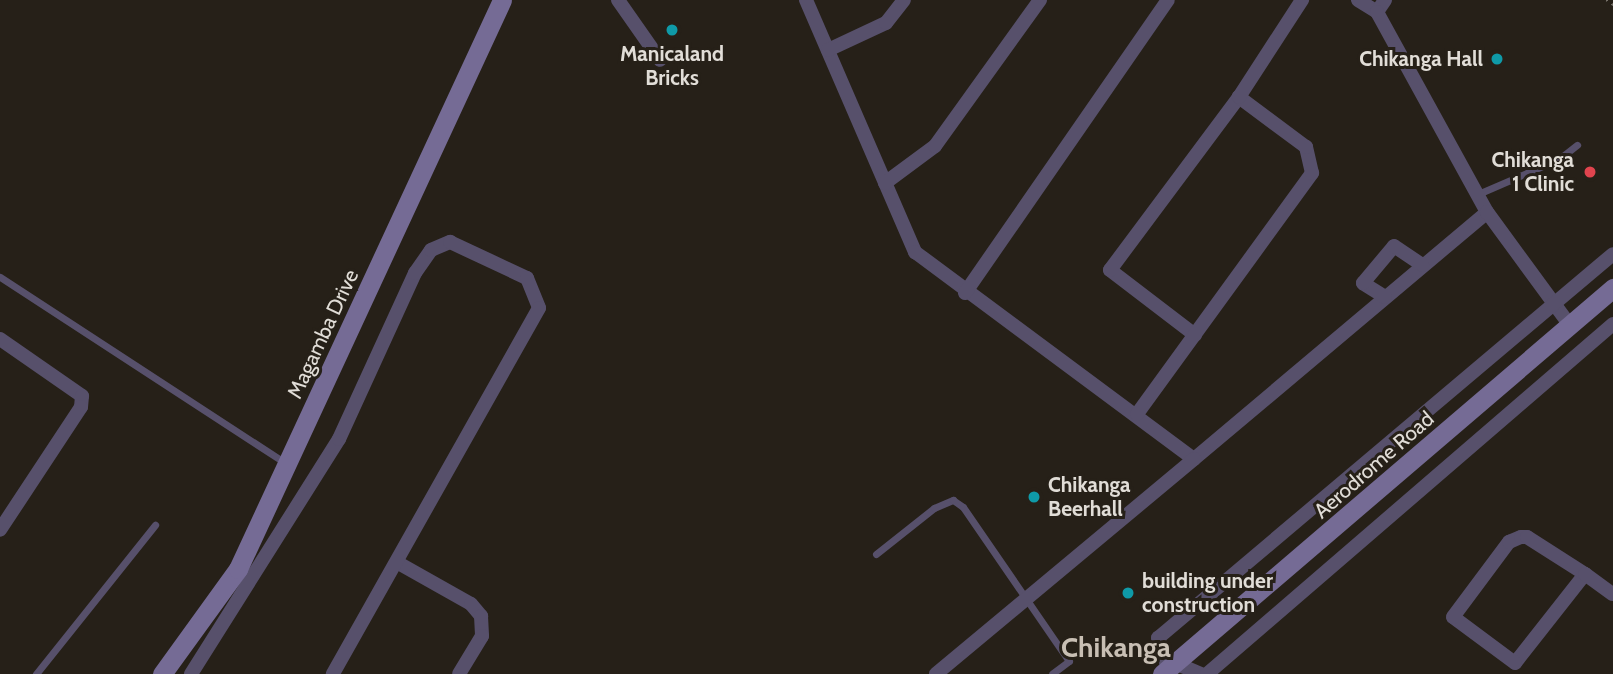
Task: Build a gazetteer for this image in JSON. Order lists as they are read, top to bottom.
{
  "streets": {
    "street": ["Magamba Drive", "Aerodrome Road"]
  },
  "districts": ["Chikanga"],
  "places": [
    "Manicaland Bricks",
    "Chikanga Hall",
    "Chikanga 1 Clinic",
    "Chikanga Beerhall",
    "building under construction"
  ]
}
